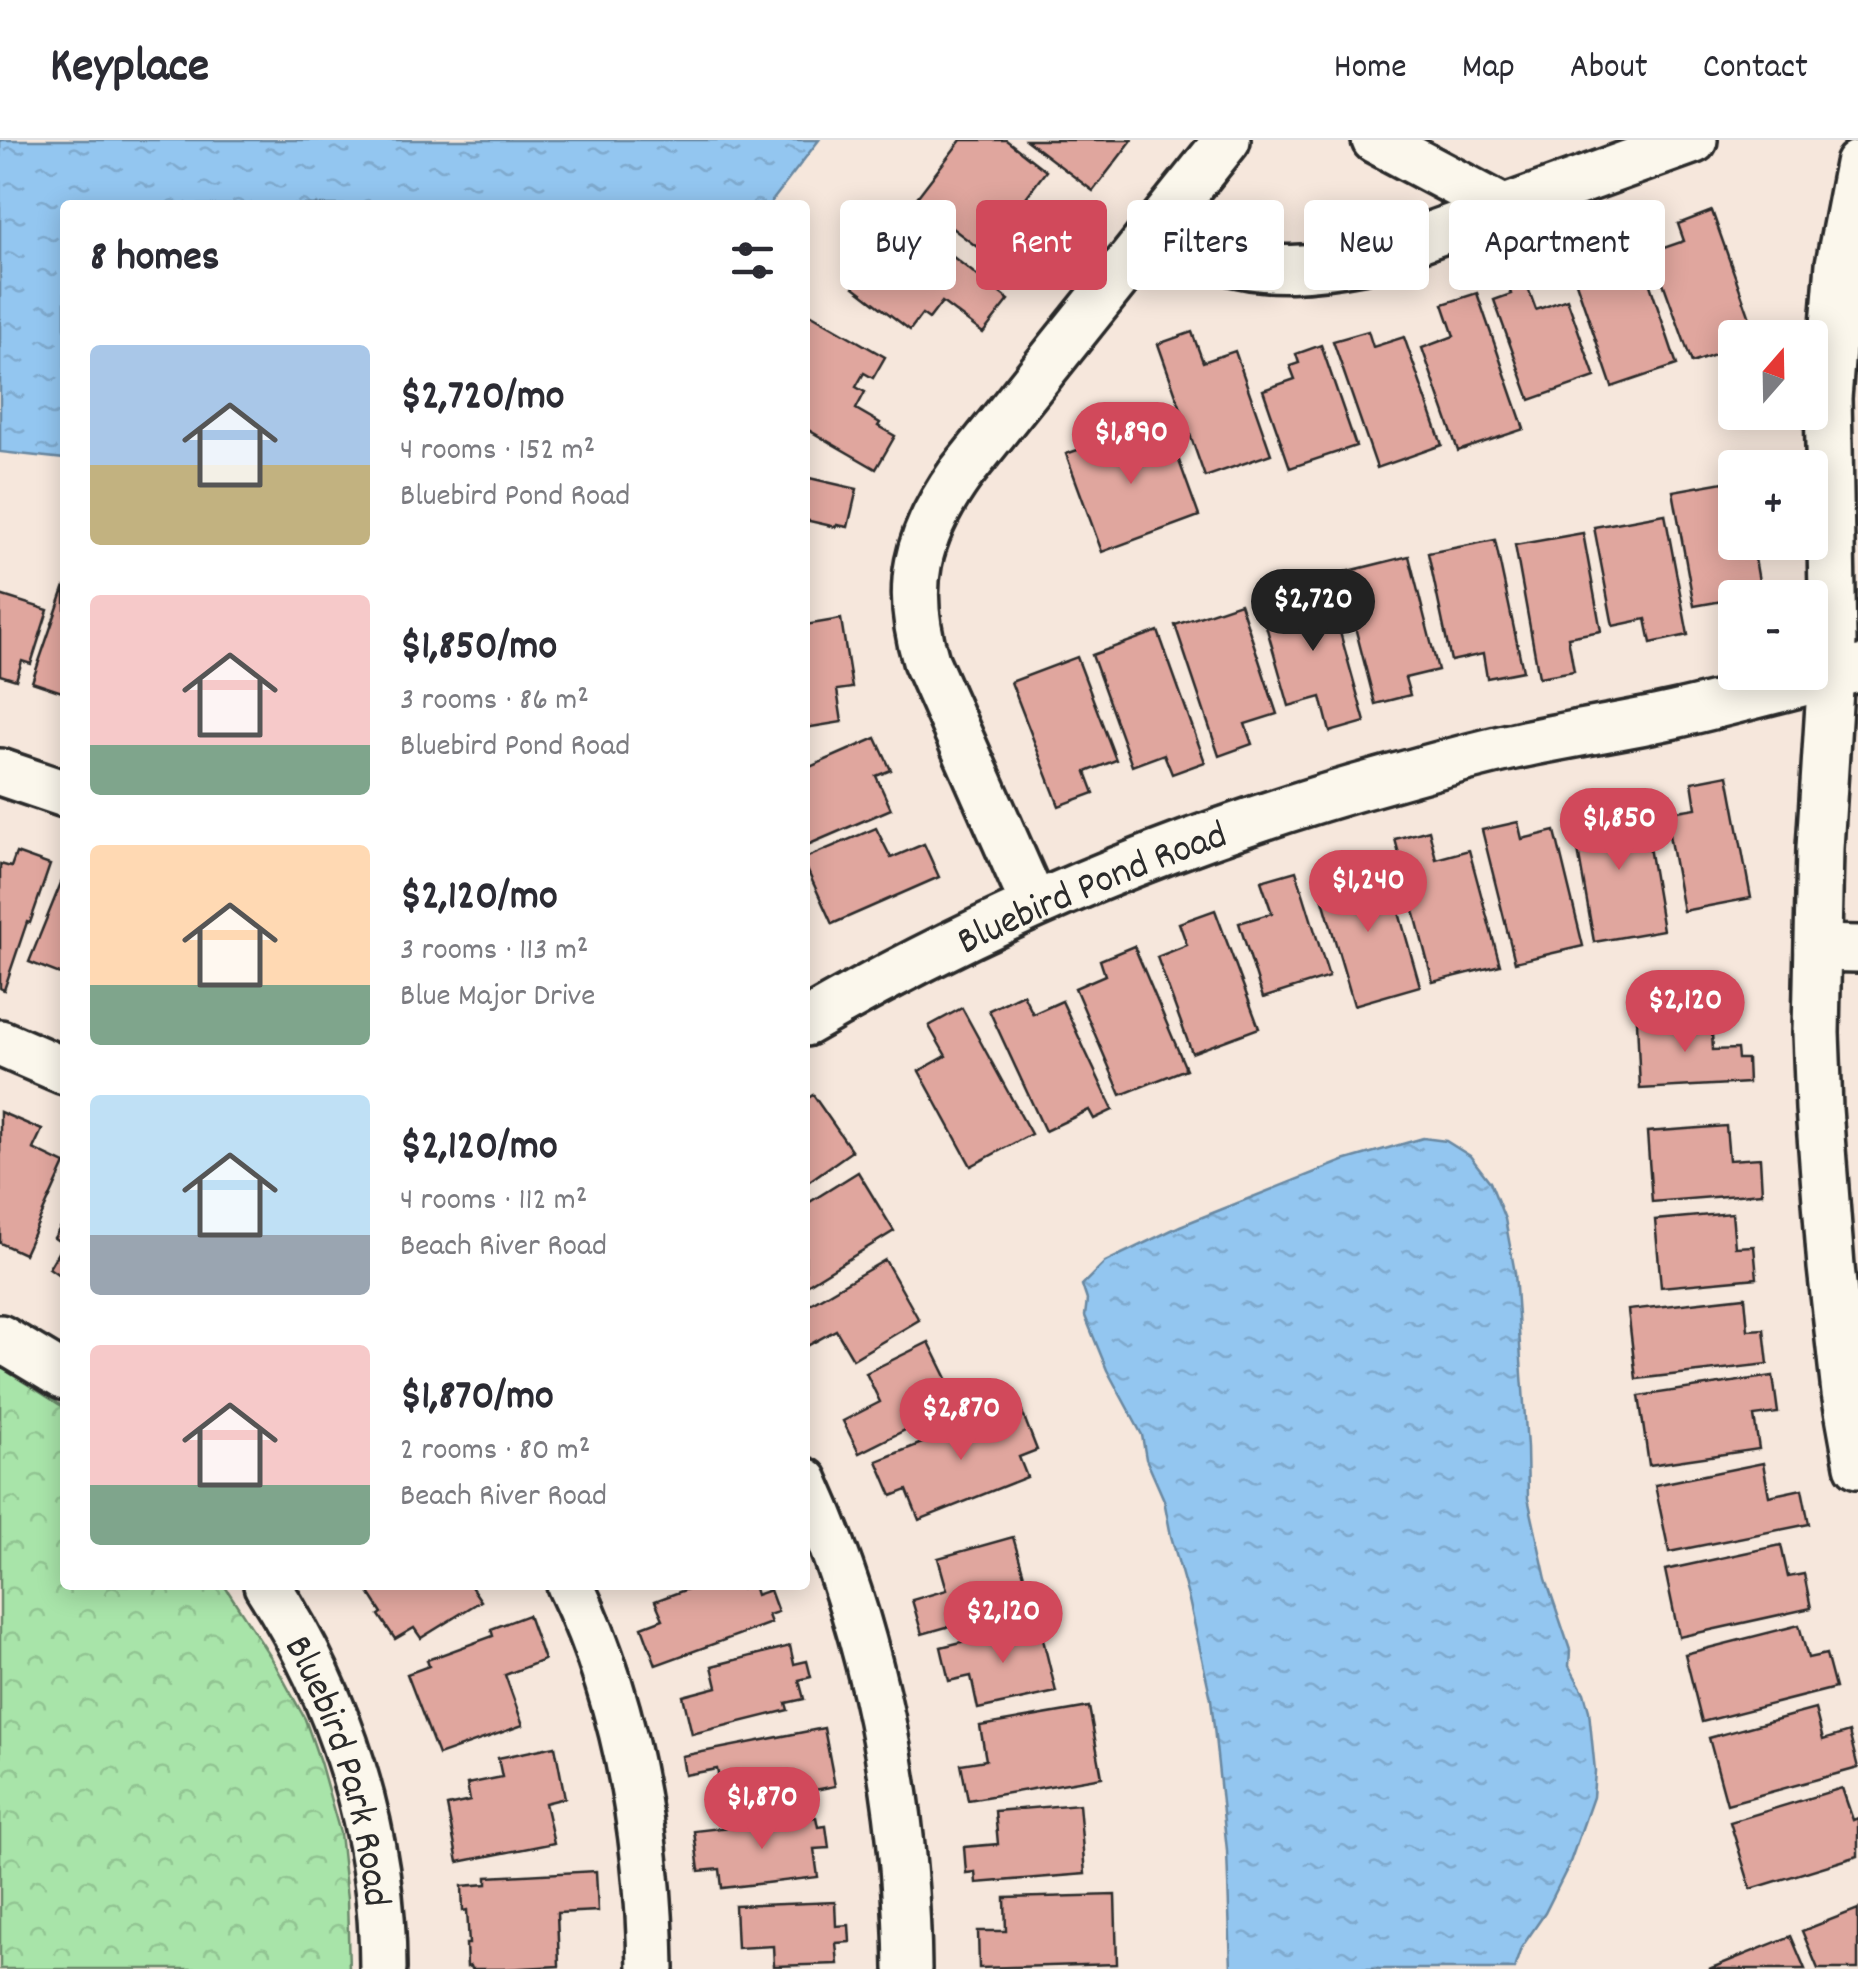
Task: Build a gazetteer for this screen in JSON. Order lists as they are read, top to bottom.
{
  "streets": {
    "street": ["Bluebird Pond Road", "Bluebird Park Road"]
  },
  "north": "top",
  "page": {
    "header": "Keyplace",
    "nav": [
      "Home",
      "Map",
      "About",
      "Contact"
    ],
    "chip": [
      "Buy",
      "Rent",
      "Filters",
      "New",
      "Apartment"
    ],
    "heading": "8 homes",
    "map_buttons": ["+", "−"],
    "list": [
      {
        "name": "$2,720/mo",
        "note": "4 rooms · 152 m² · Bluebird Pond Road"
      },
      {
        "name": "$1,850/mo",
        "note": "3 rooms · 86 m² · Bluebird Pond Road"
      },
      {
        "name": "$2,120/mo",
        "note": "3 rooms · 113 m² · Blue Major Drive"
      },
      {
        "name": "$2,120/mo",
        "note": "4 rooms · 112 m² · Beach River Road"
      },
      {
        "name": "$1,870/mo",
        "note": "2 rooms · 80 m² · Beach River Road"
      }
    ],
    "price": [
      "$1,890",
      "$2,720",
      "$1,850",
      "$1,240",
      "$2,120",
      "$2,870",
      "$2,120",
      "$1,870"
    ]
  }
}
